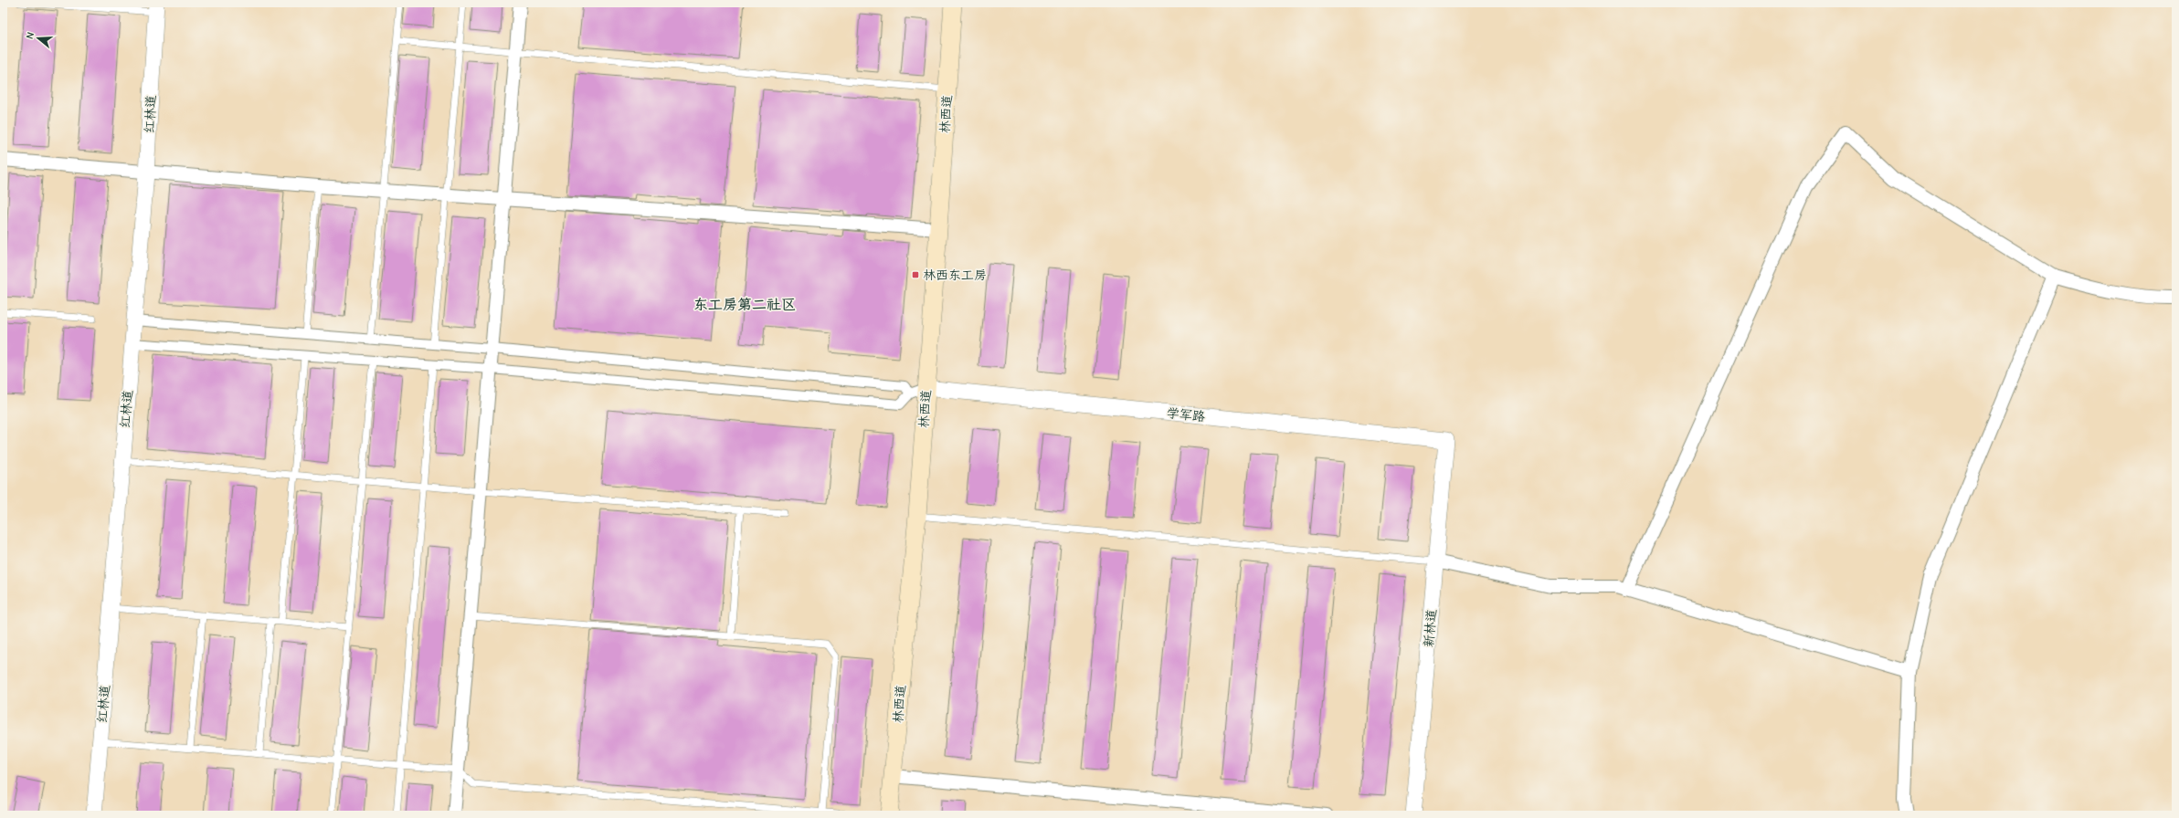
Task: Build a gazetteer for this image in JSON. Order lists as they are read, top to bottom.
{
  "streets": {
    "main road": ["林西道"],
    "street": ["红林道", "学军路", "新林道"]
  },
  "crossings": [
    ["林西道", "学军路"],
    ["学军路", "新林道"]
  ],
  "districts": ["东工房第二社区"],
  "places": {
    "transit": ["林西东工房"]
  },
  "north": "left"
}
